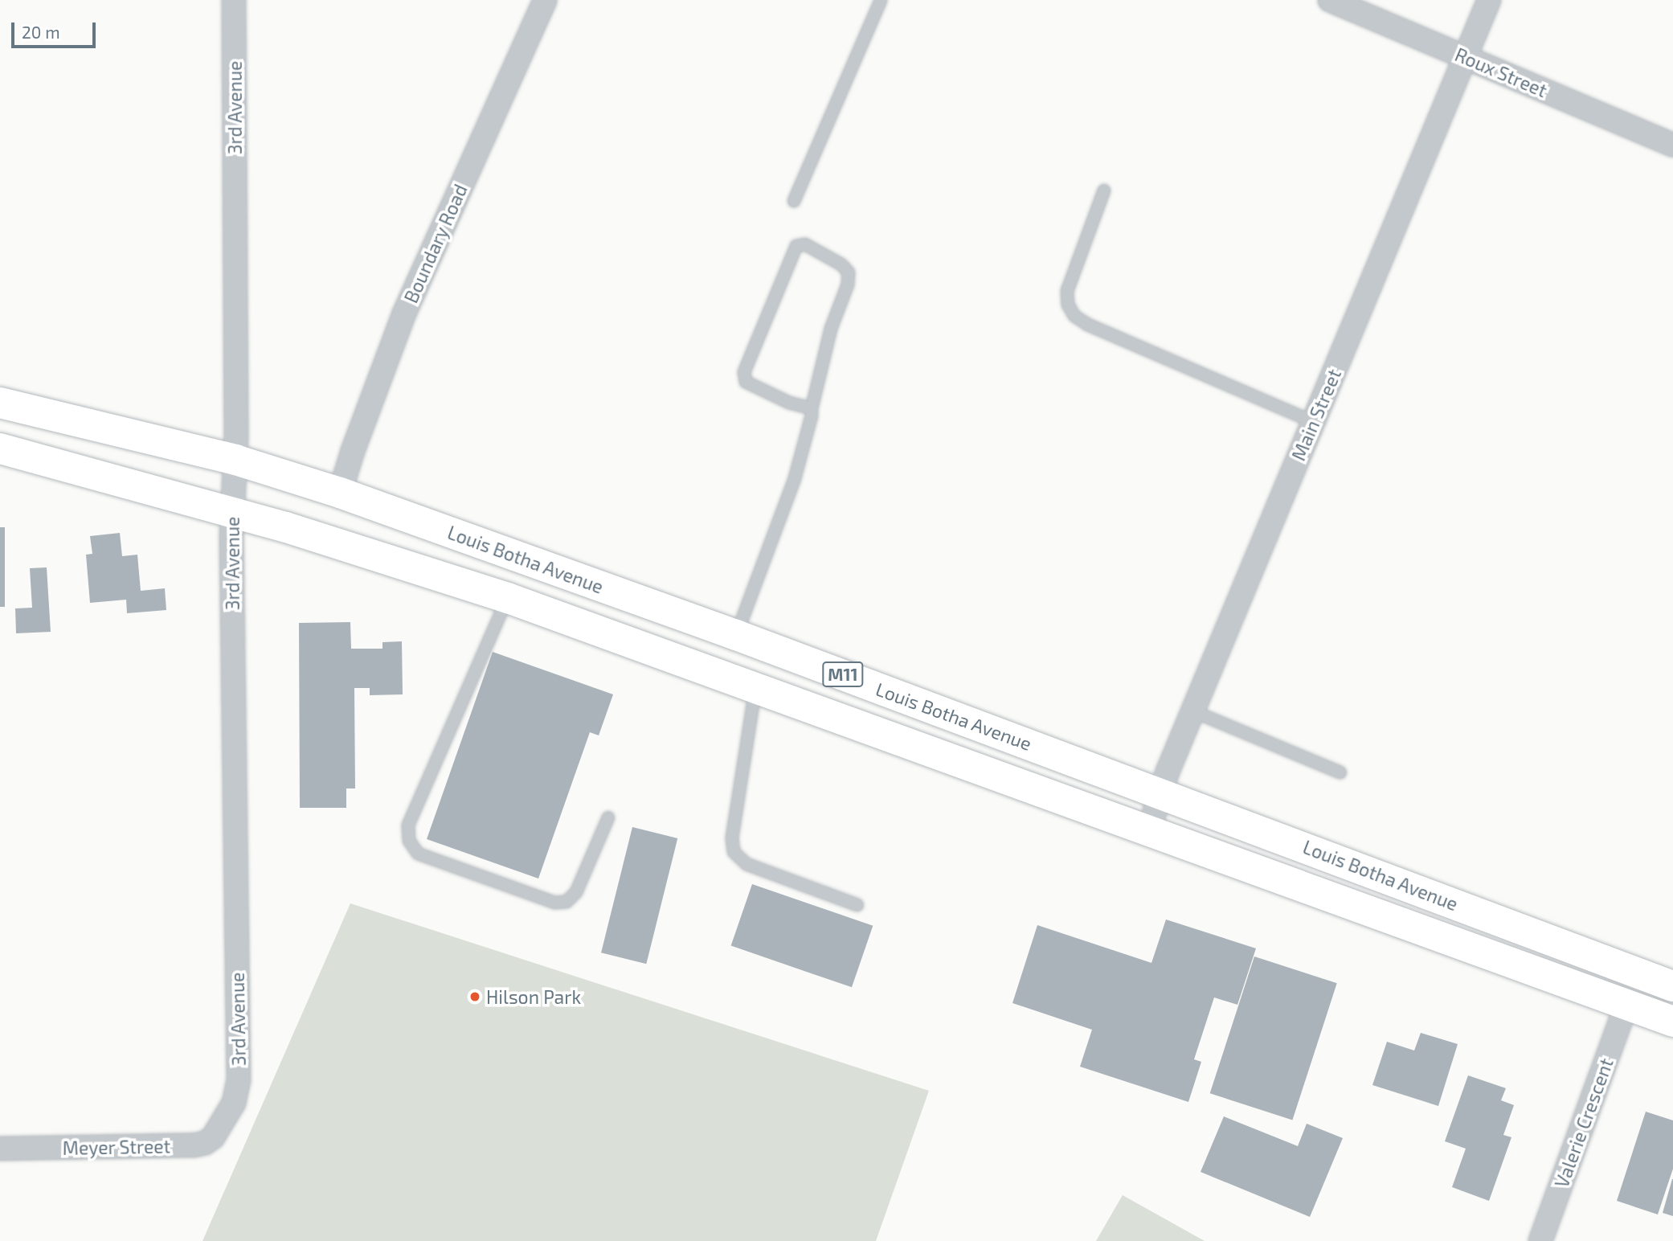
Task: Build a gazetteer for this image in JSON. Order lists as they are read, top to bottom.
{
  "streets": {
    "main road": ["Louis Botha Avenue", "M11"],
    "street": [
      "Roux Street",
      "3rd Avenue",
      "Boundary Road",
      "Main Street",
      "Valerie Crescent",
      "Meyer Street"
    ]
  },
  "crossings": [
    ["Roux Street", "Main Street"],
    ["3rd Avenue", "Louis Botha Avenue"],
    ["3rd Avenue", "Meyer Street"],
    ["Boundary Road", "Louis Botha Avenue"],
    ["Main Street", "Louis Botha Avenue"],
    ["Louis Botha Avenue", "Valerie Crescent"]
  ],
  "places": ["Hilson Park"],
  "scale_bar": "20 m"
}
